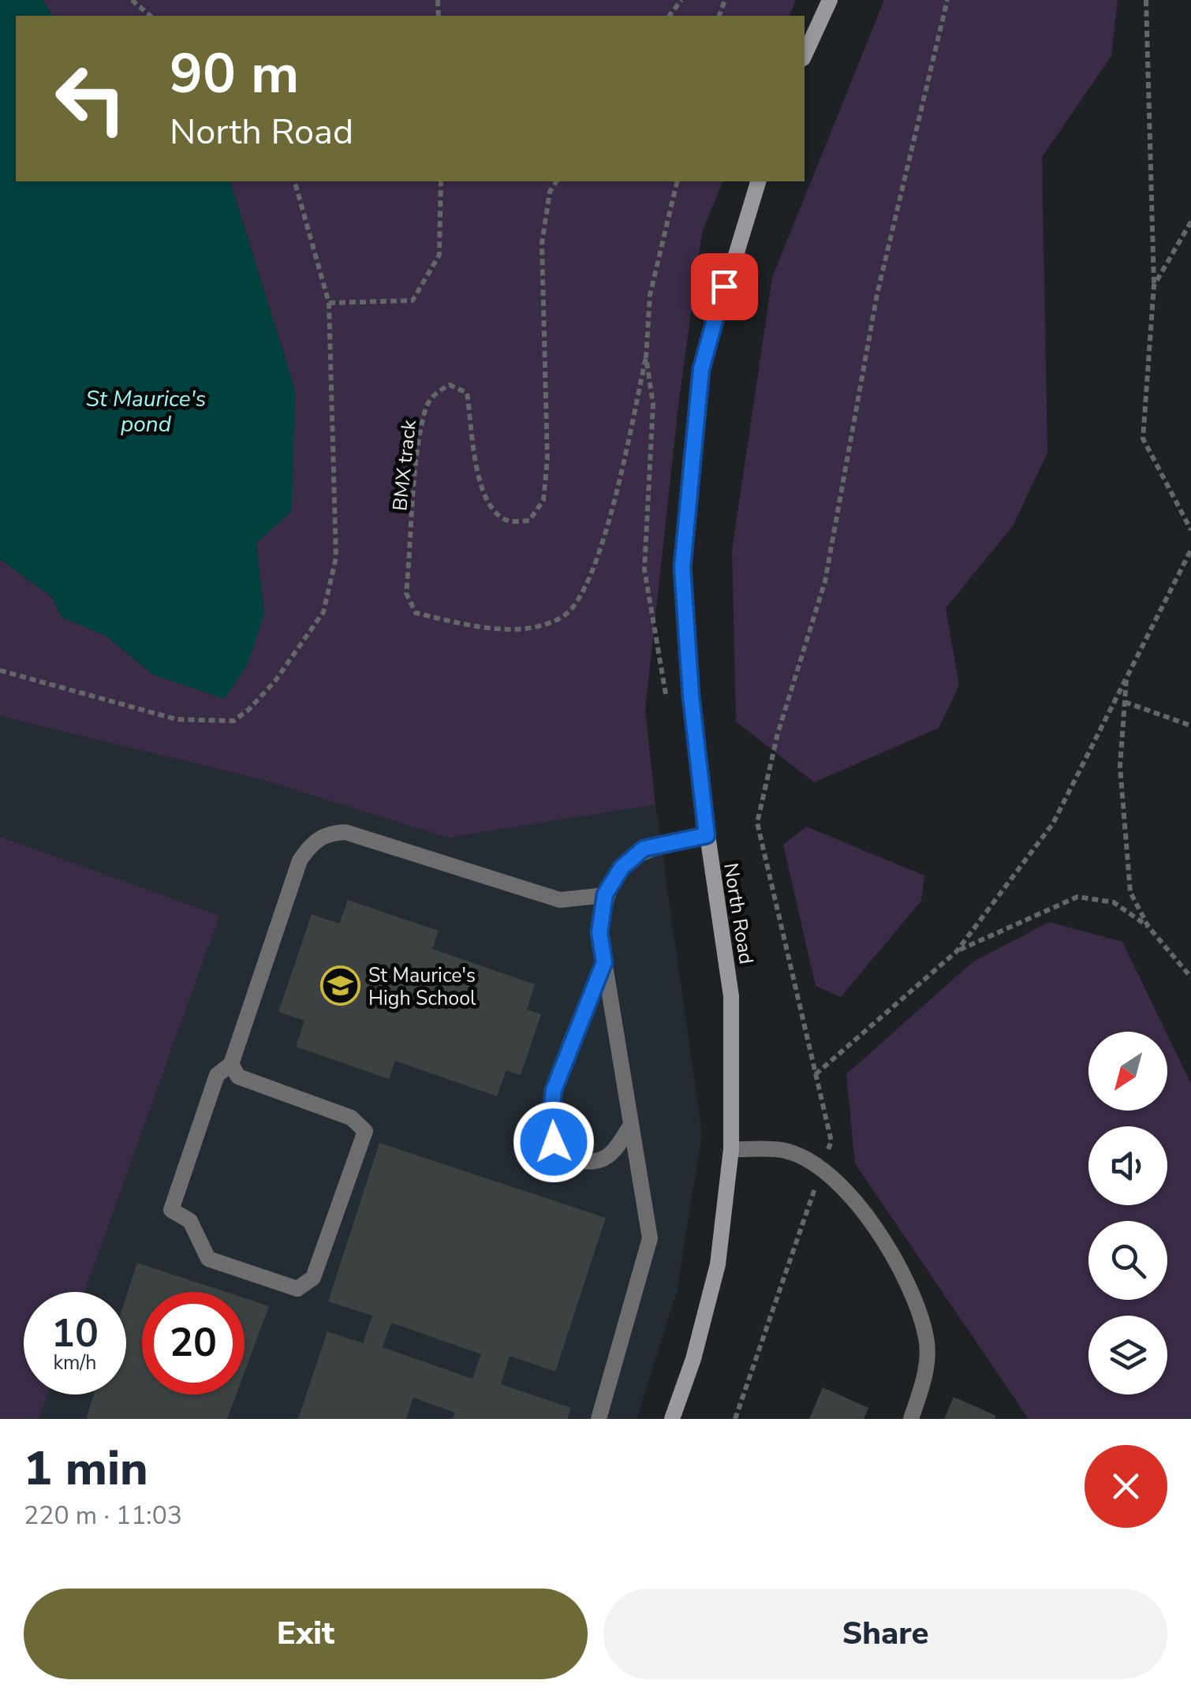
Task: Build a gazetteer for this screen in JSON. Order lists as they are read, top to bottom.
{
  "streets": {
    "main road": ["North Road"],
    "path": ["BMX track"]
  },
  "water": ["St Maurice's pond"],
  "places": {
    "school or university": ["St Maurice's High School"]
  },
  "north": "bottom left",
  "page": {
    "turn": ["90 m", "North Road"],
    "speed": "10 km/h",
    "limit": "20",
    "heading": ["1 min", "220 m · 11:03"],
    "buttons": ["Exit", "Share"]
  }
}
